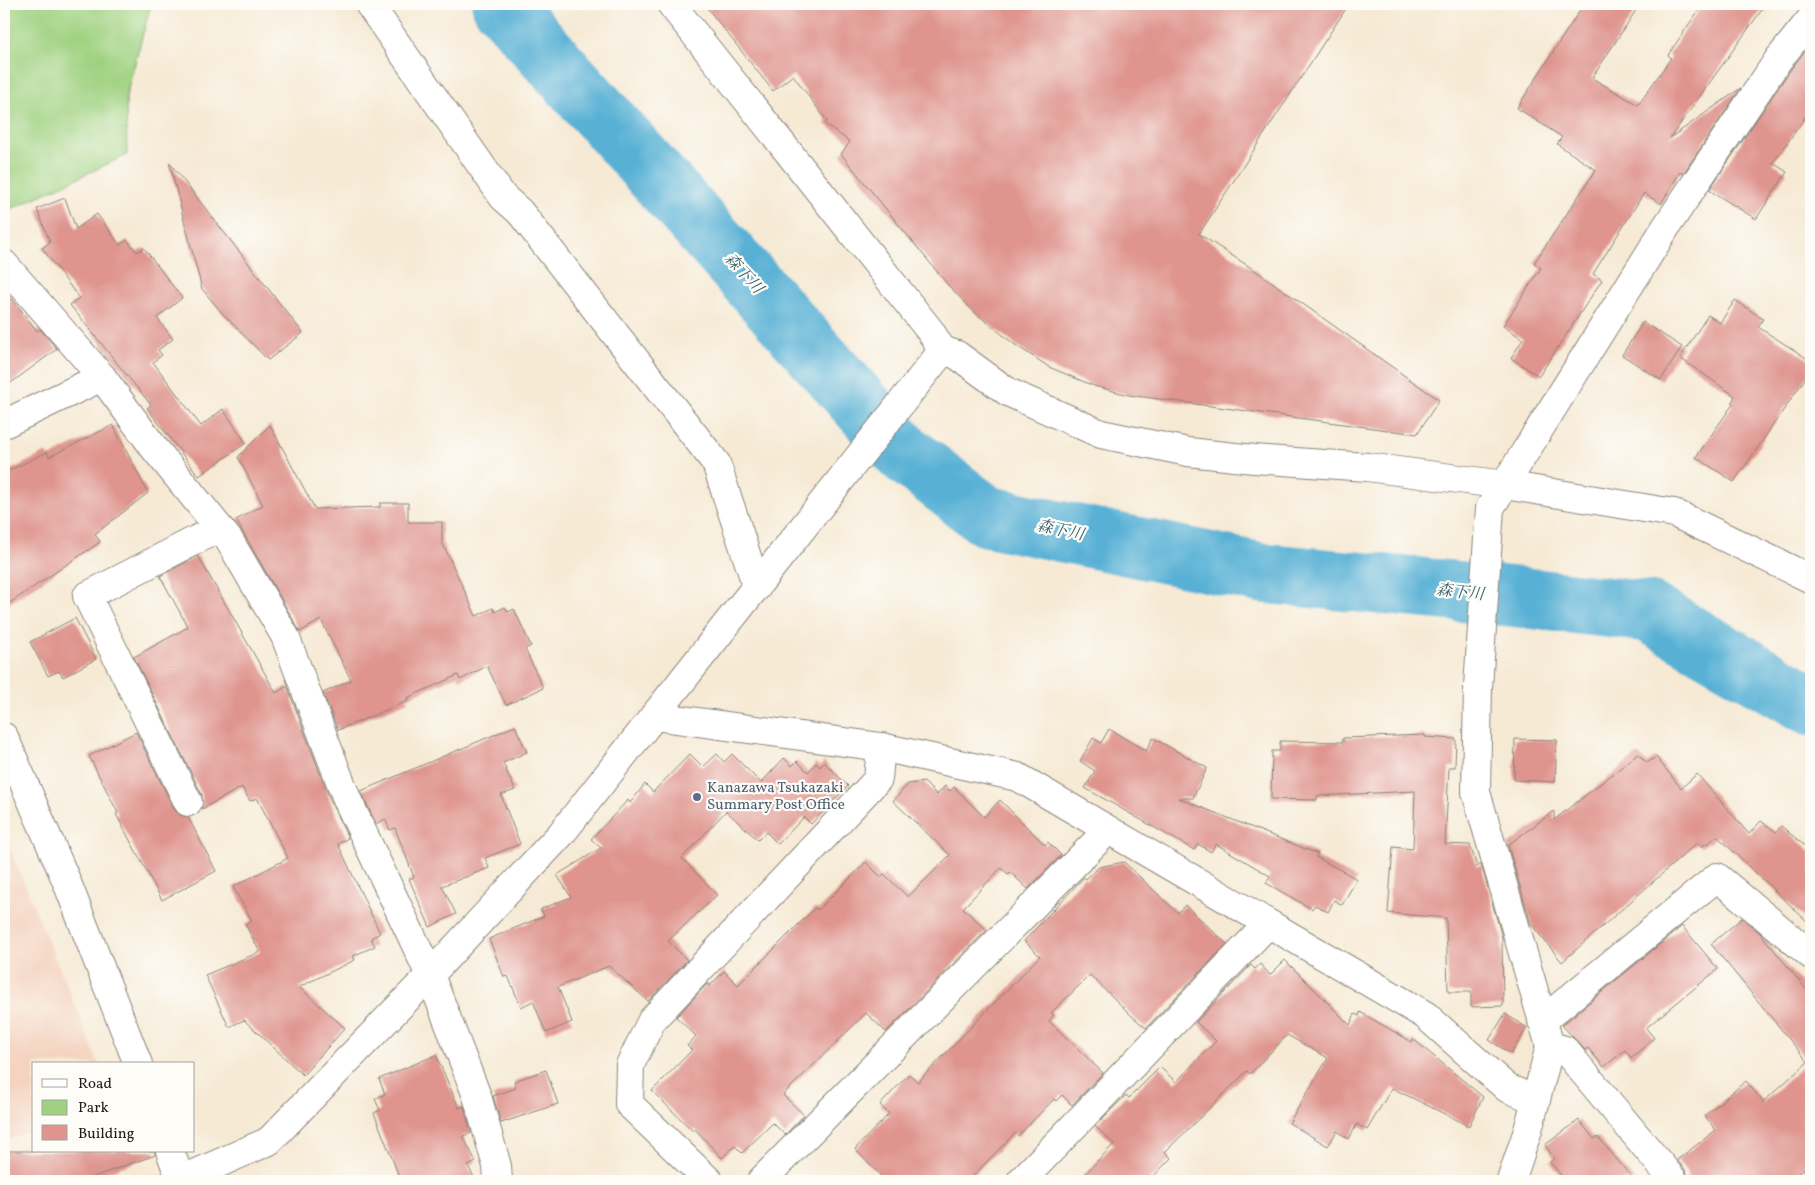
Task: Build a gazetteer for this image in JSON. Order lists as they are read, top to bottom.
{
  "water": ["森下川"],
  "places": ["Kanazawa Tsukazaki Summary Post Office"],
  "legend": ["Road", "Park", "Building"]
}
